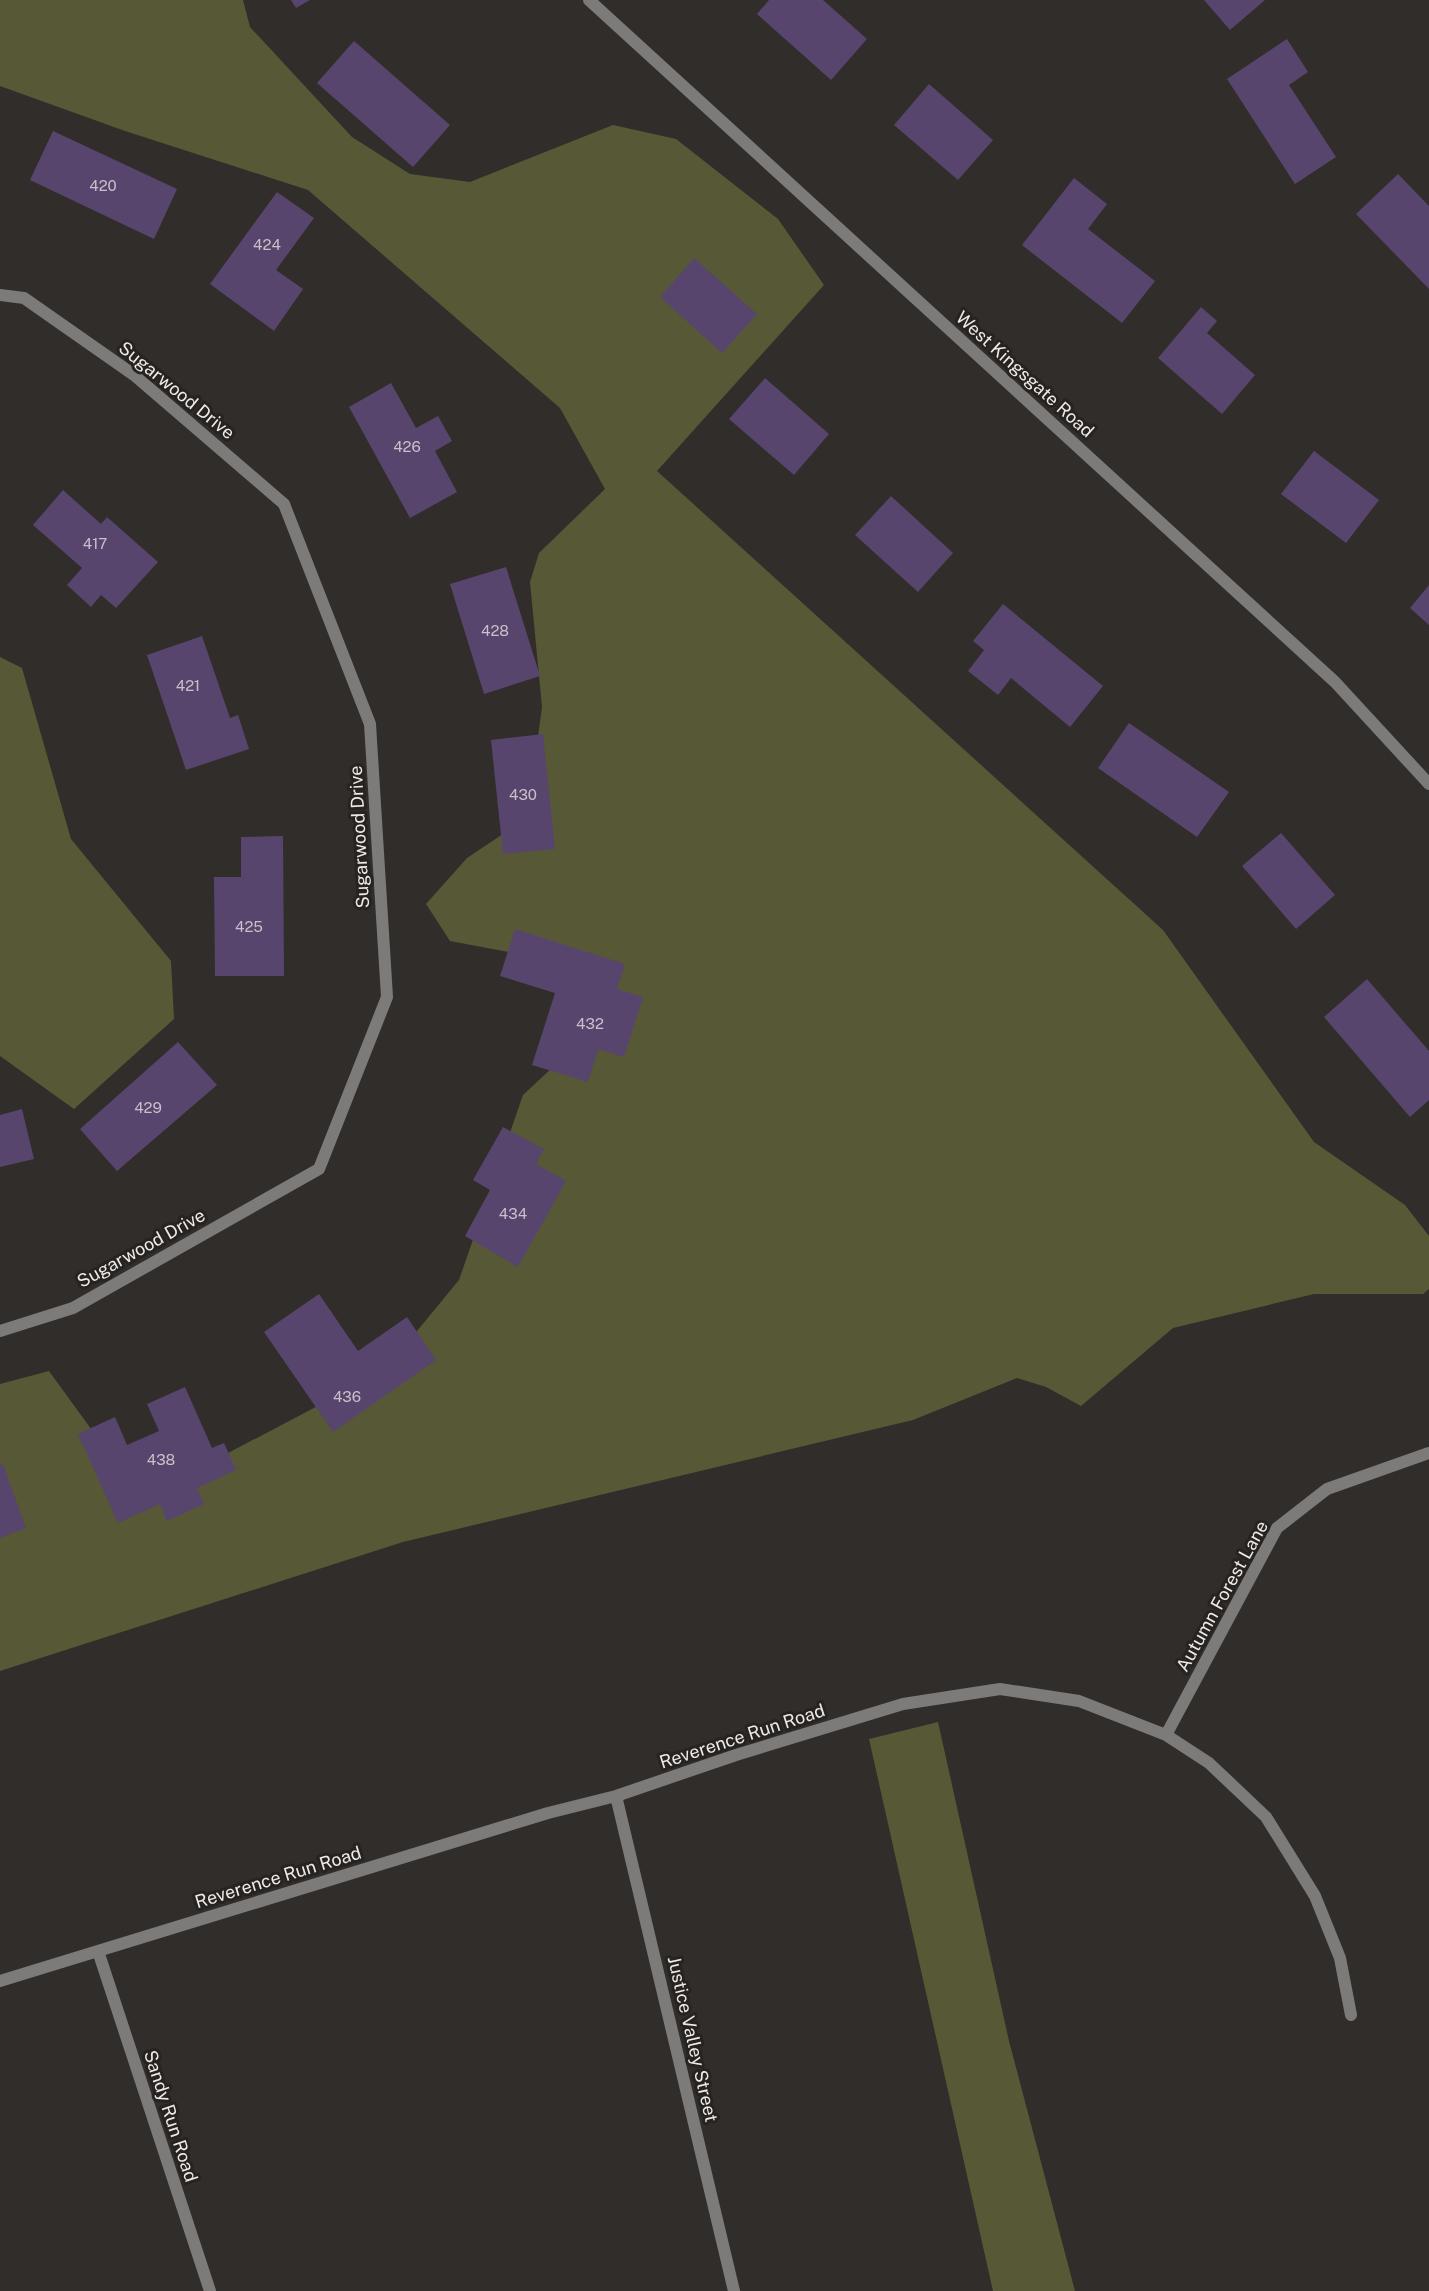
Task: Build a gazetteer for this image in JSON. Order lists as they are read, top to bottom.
{
  "streets": {
    "street": [
      "West Kingsgate Road",
      "Sugarwood Drive",
      "Autumn Forest Lane",
      "Reverence Run Road",
      "Justice Valley Street",
      "Sandy Run Road"
    ]
  },
  "crossings": [
    ["Autumn Forest Lane", "Reverence Run Road"],
    ["Reverence Run Road", "Justice Valley Street"],
    ["Reverence Run Road", "Sandy Run Road"]
  ],
  "house_numbers": [
    "420",
    "424",
    "426",
    "417",
    "428",
    "421",
    "430",
    "425",
    "432",
    "429",
    "434",
    "436",
    "438"
  ]
}
